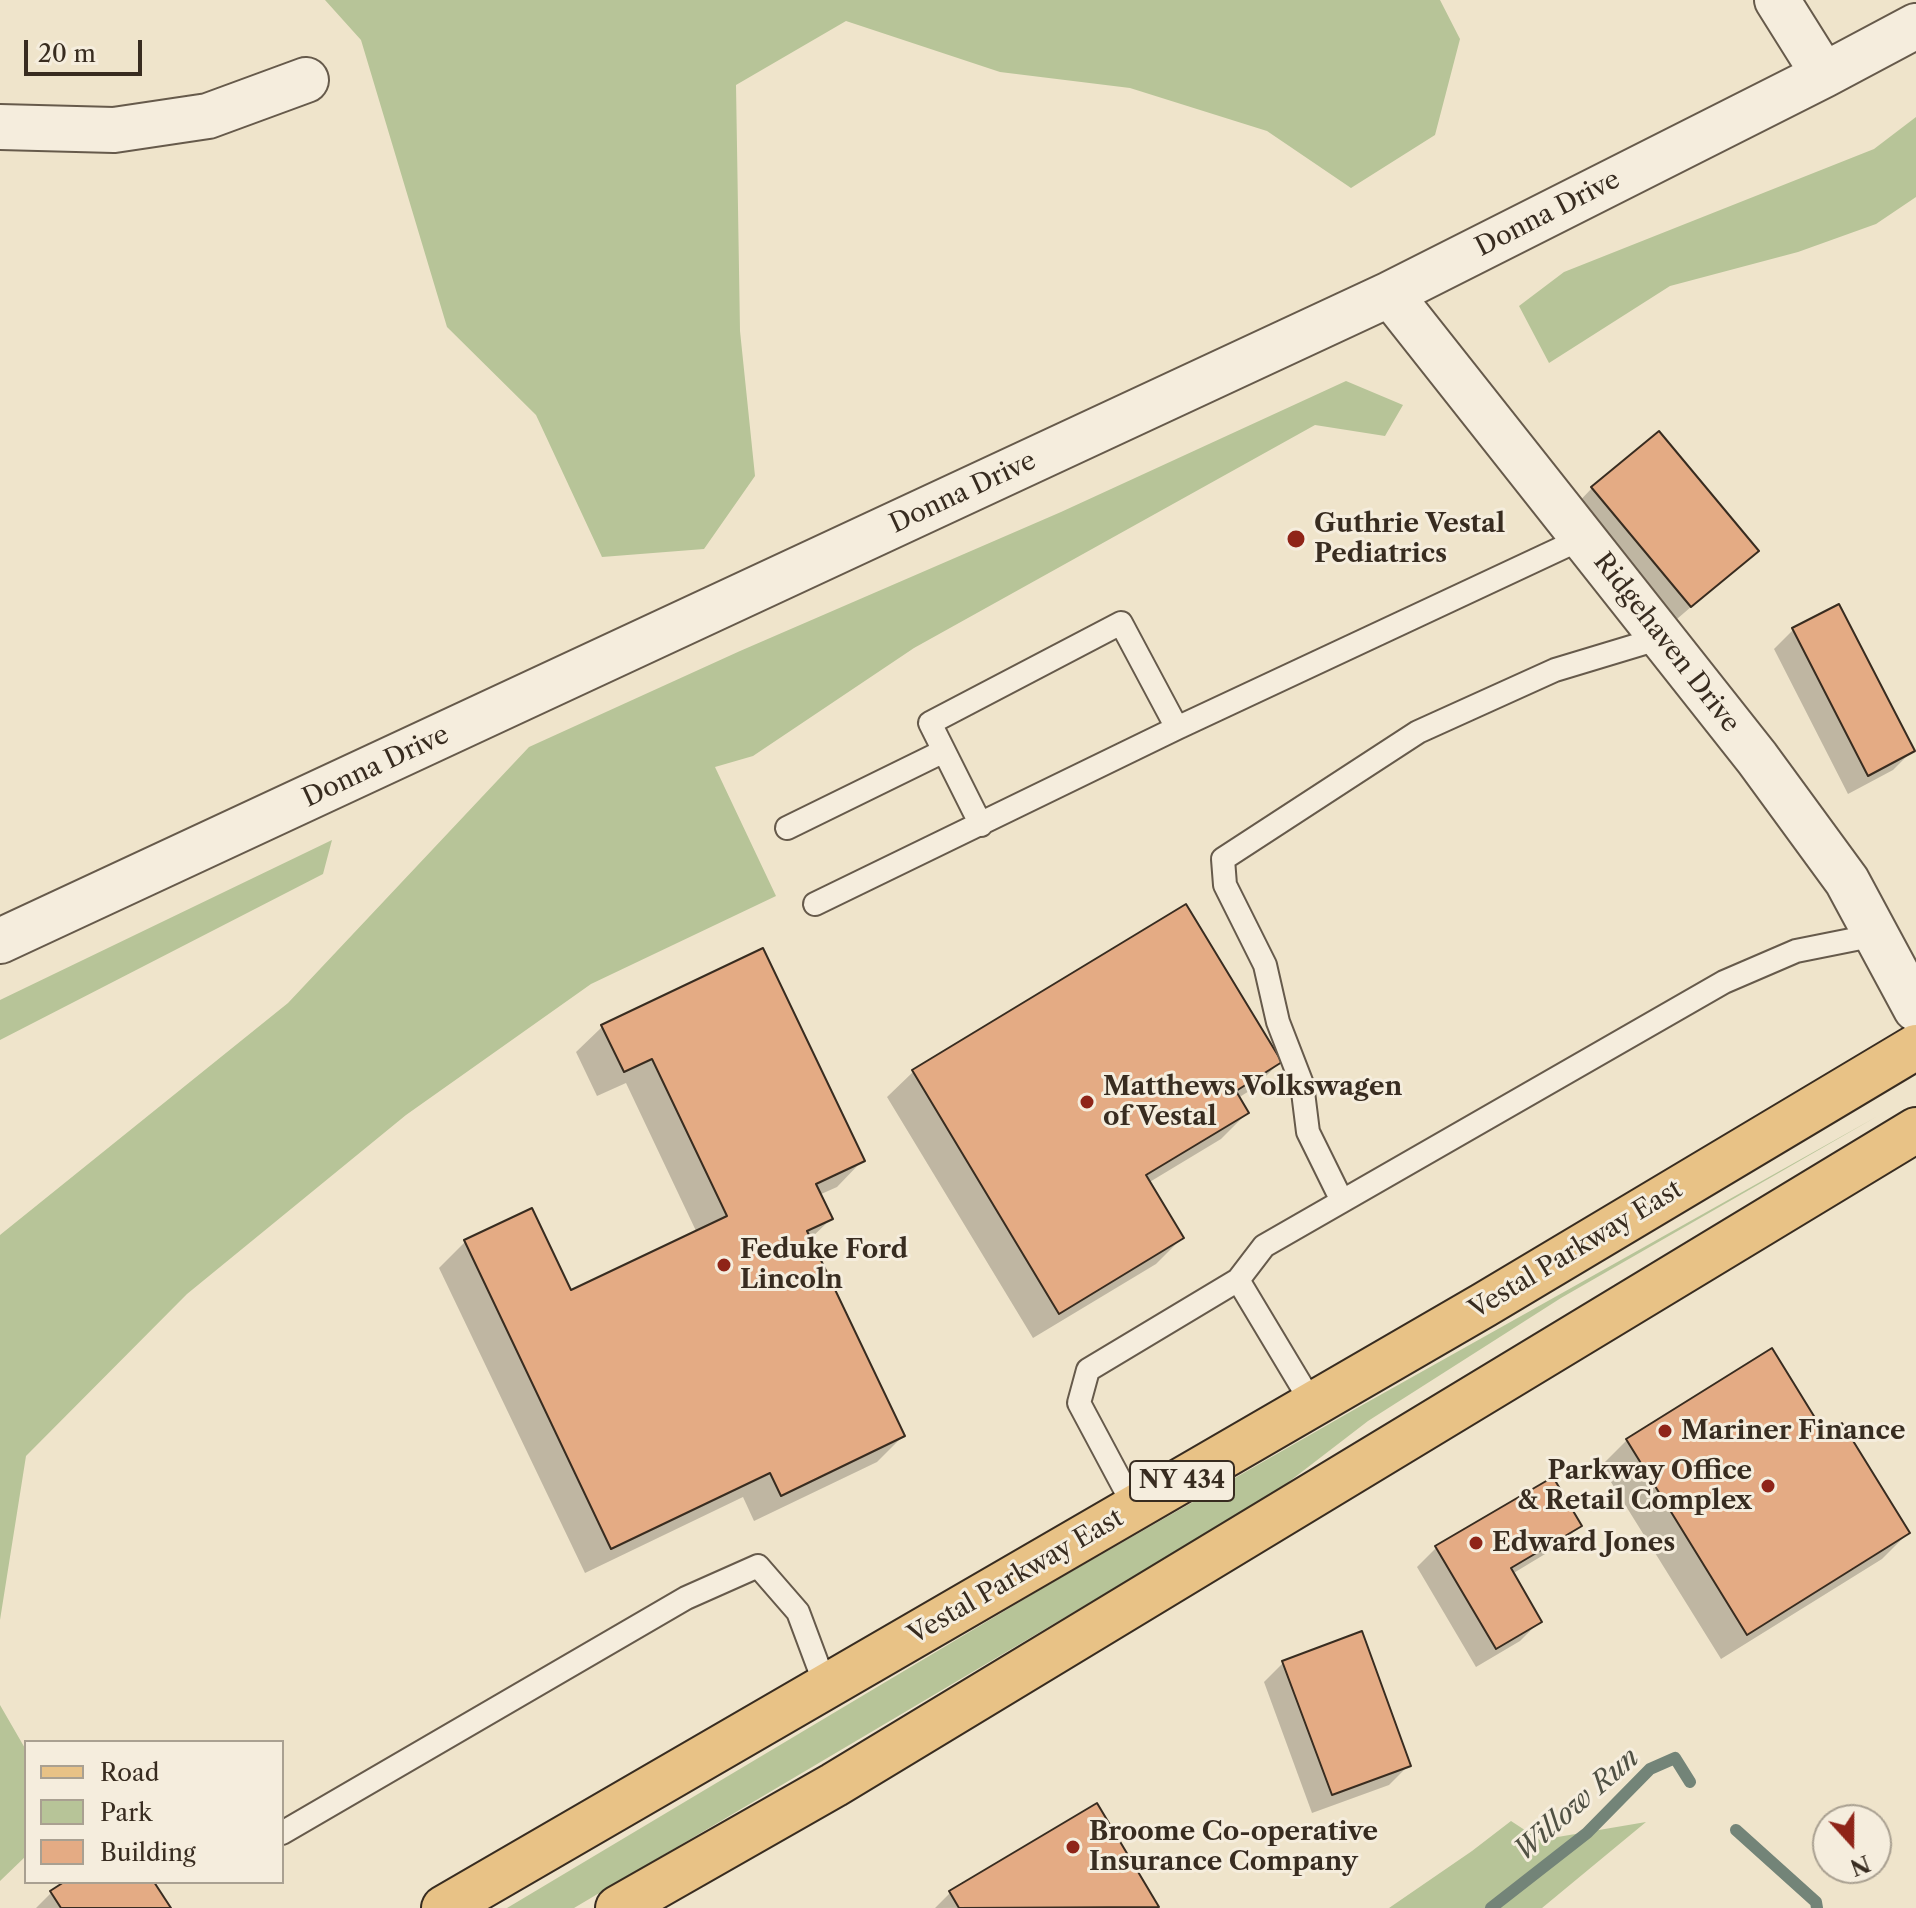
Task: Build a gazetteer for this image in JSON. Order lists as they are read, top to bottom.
{
  "streets": {
    "main road": ["Vestal Parkway East", "NY 434"],
    "street": ["Donna Drive", "Ridgehaven Drive"]
  },
  "crossings": [
    ["Donna Drive", "Ridgehaven Drive"]
  ],
  "water": ["Willow Run"],
  "places": [
    "Guthrie Vestal Pediatrics",
    "Matthews Volkswagen of Vestal",
    "Feduke Ford Lincoln",
    "Mariner Finance",
    "Parkway Office & Retail Complex",
    "Edward Jones",
    "Broome Co-operative Insurance Company"
  ],
  "legend": ["Road", "Park", "Building"],
  "scale_bar": "20 m",
  "north": "bottom"
}
